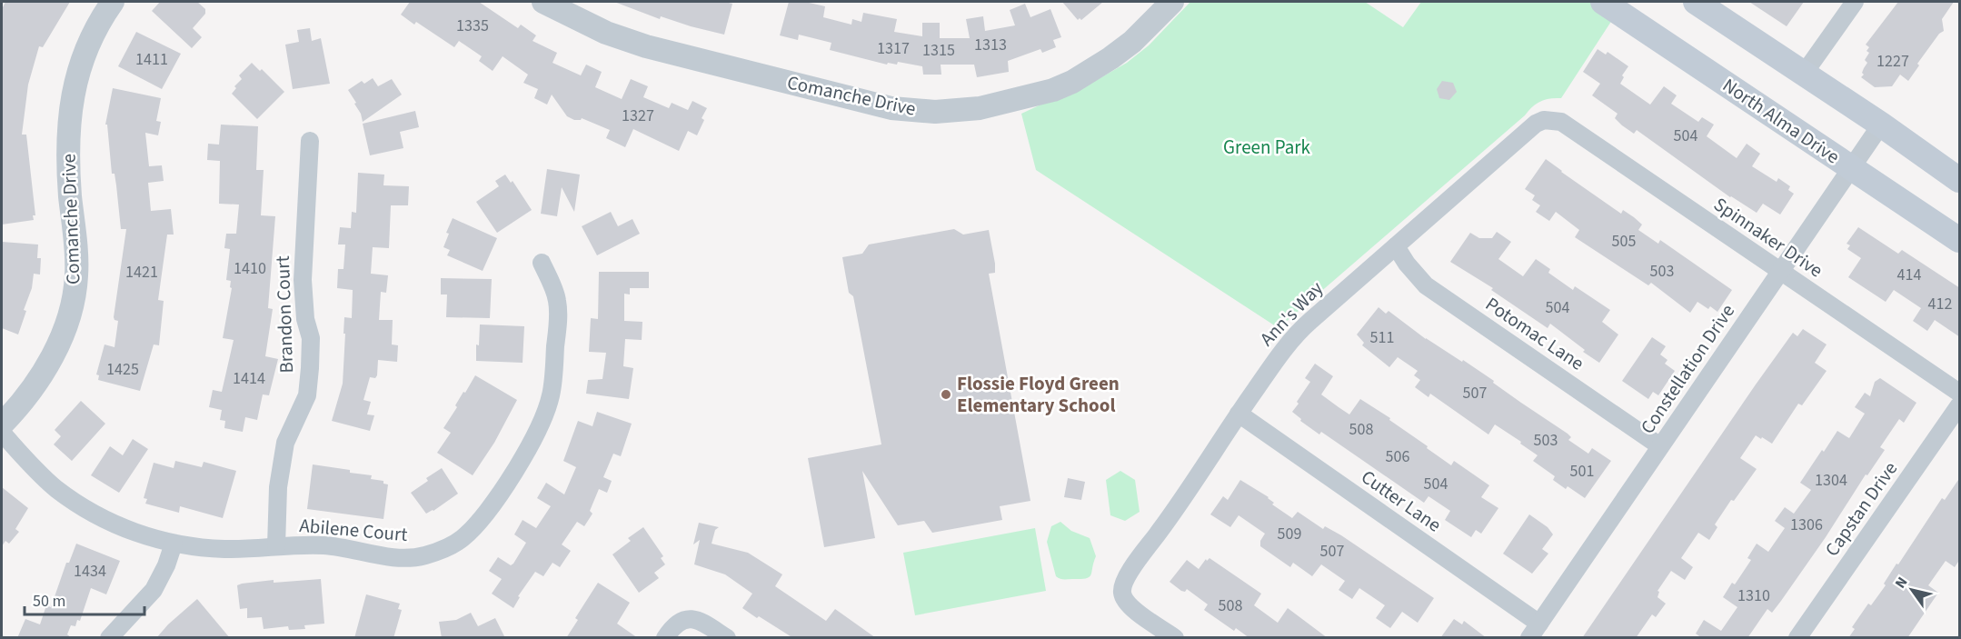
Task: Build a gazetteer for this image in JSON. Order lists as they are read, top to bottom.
{
  "streets": {
    "main road": ["North Alma Drive"],
    "street": [
      "Comanche Drive",
      "Spinnaker Drive",
      "Ann's Way",
      "Brandon Court",
      "Potomac Lane",
      "Constellation Drive",
      "Cutter Lane",
      "Capstan Drive",
      "Abilene Court"
    ]
  },
  "crossings": [
    ["North Alma Drive", "Constellation Drive"],
    ["Spinnaker Drive", "Ann's Way"],
    ["Spinnaker Drive", "Constellation Drive"],
    ["Ann's Way", "Potomac Lane"],
    ["Ann's Way", "Cutter Lane"],
    ["Brandon Court", "Abilene Court"],
    ["Potomac Lane", "Constellation Drive"],
    ["Constellation Drive", "Cutter Lane"]
  ],
  "parks": ["Green Park"],
  "places": ["Flossie Floyd Green Elementary School"],
  "house_numbers": [
    "1335",
    "1313",
    "1317",
    "1315",
    "1411",
    "1227",
    "1327",
    "504",
    "505",
    "1410",
    "503",
    "1421",
    "414",
    "412",
    "504",
    "511",
    "1425",
    "1414",
    "507",
    "508",
    "503",
    "506",
    "501",
    "1304",
    "504",
    "1306",
    "509",
    "507",
    "1434",
    "1310",
    "508"
  ],
  "scale_bar": "50 m",
  "north": "top left"
}
